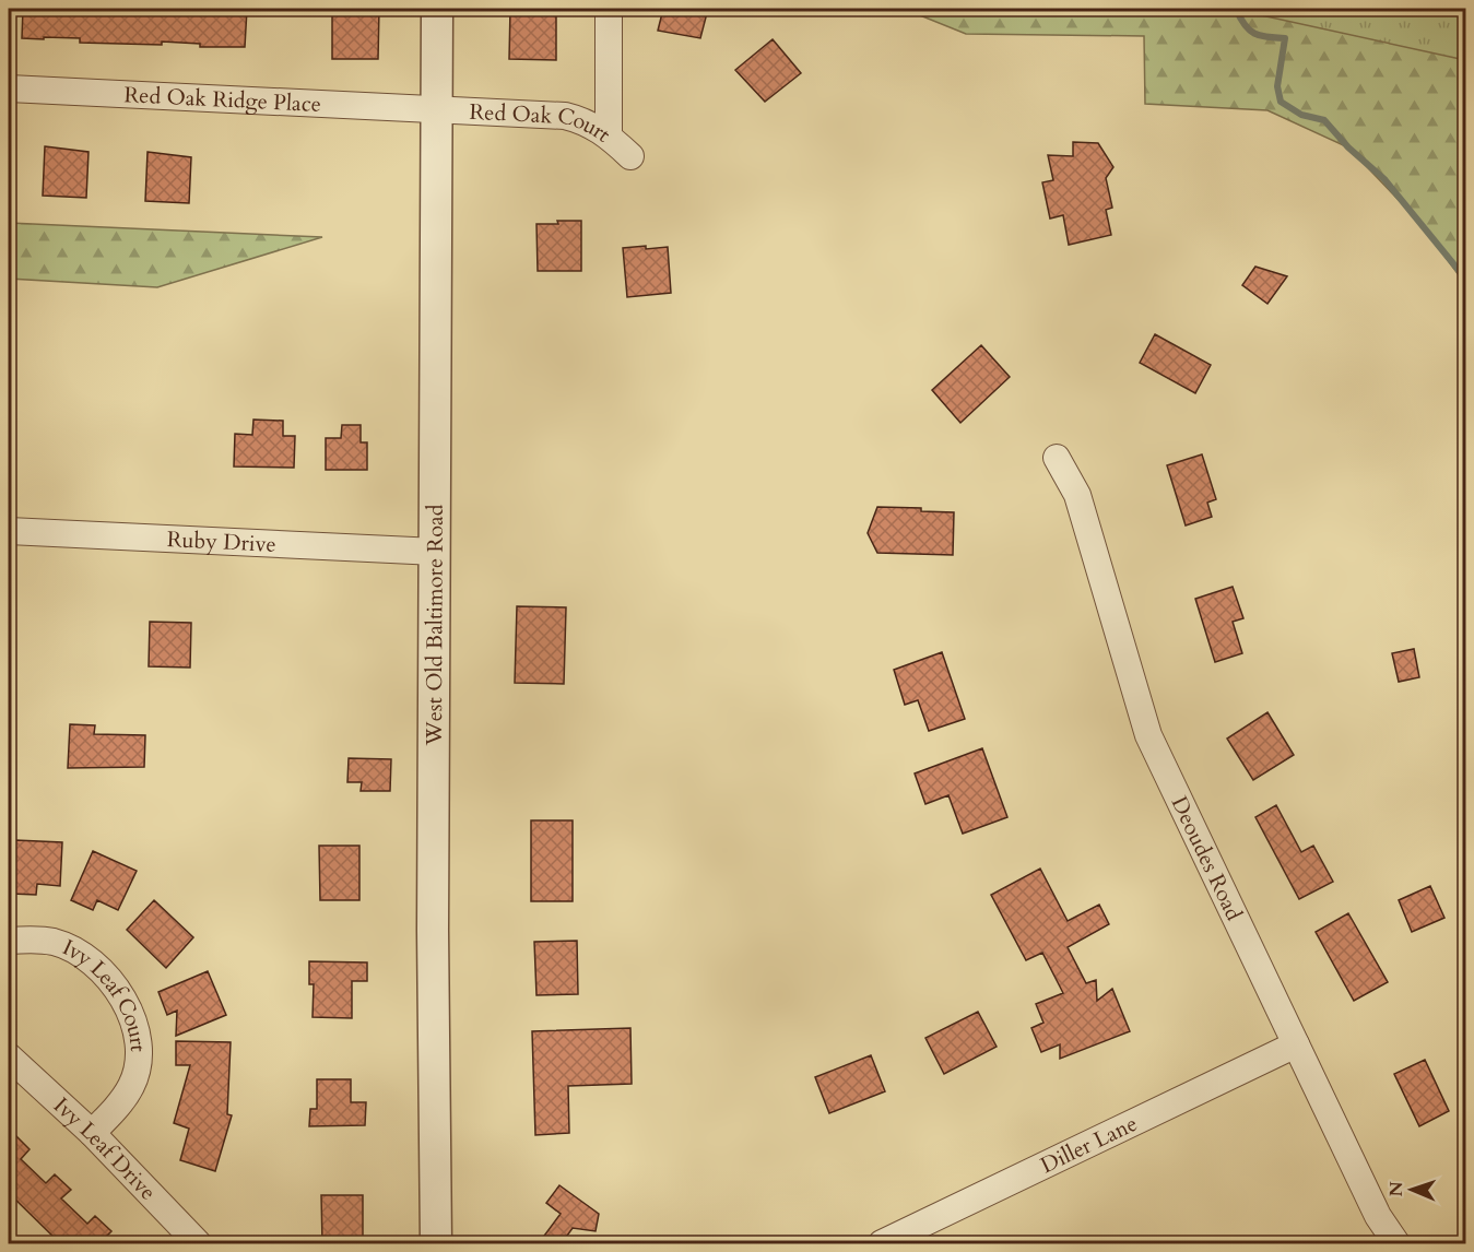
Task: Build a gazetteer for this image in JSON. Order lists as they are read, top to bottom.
{
  "streets": {
    "street": [
      "Red Oak Ridge Place",
      "Red Oak Court",
      "Ruby Drive",
      "West Old Baltimore Road",
      "Deoudes Road",
      "Ivy Leaf Court",
      "Diller Lane",
      "Ivy Leaf Drive"
    ]
  },
  "crossings": [
    ["Red Oak Ridge Place", "Red Oak Court"],
    ["Red Oak Ridge Place", "West Old Baltimore Road"],
    ["Red Oak Court", "West Old Baltimore Road"],
    ["Ruby Drive", "West Old Baltimore Road"],
    ["Deoudes Road", "Diller Lane"],
    ["Ivy Leaf Court", "Ivy Leaf Drive"]
  ],
  "north": "left"
}
